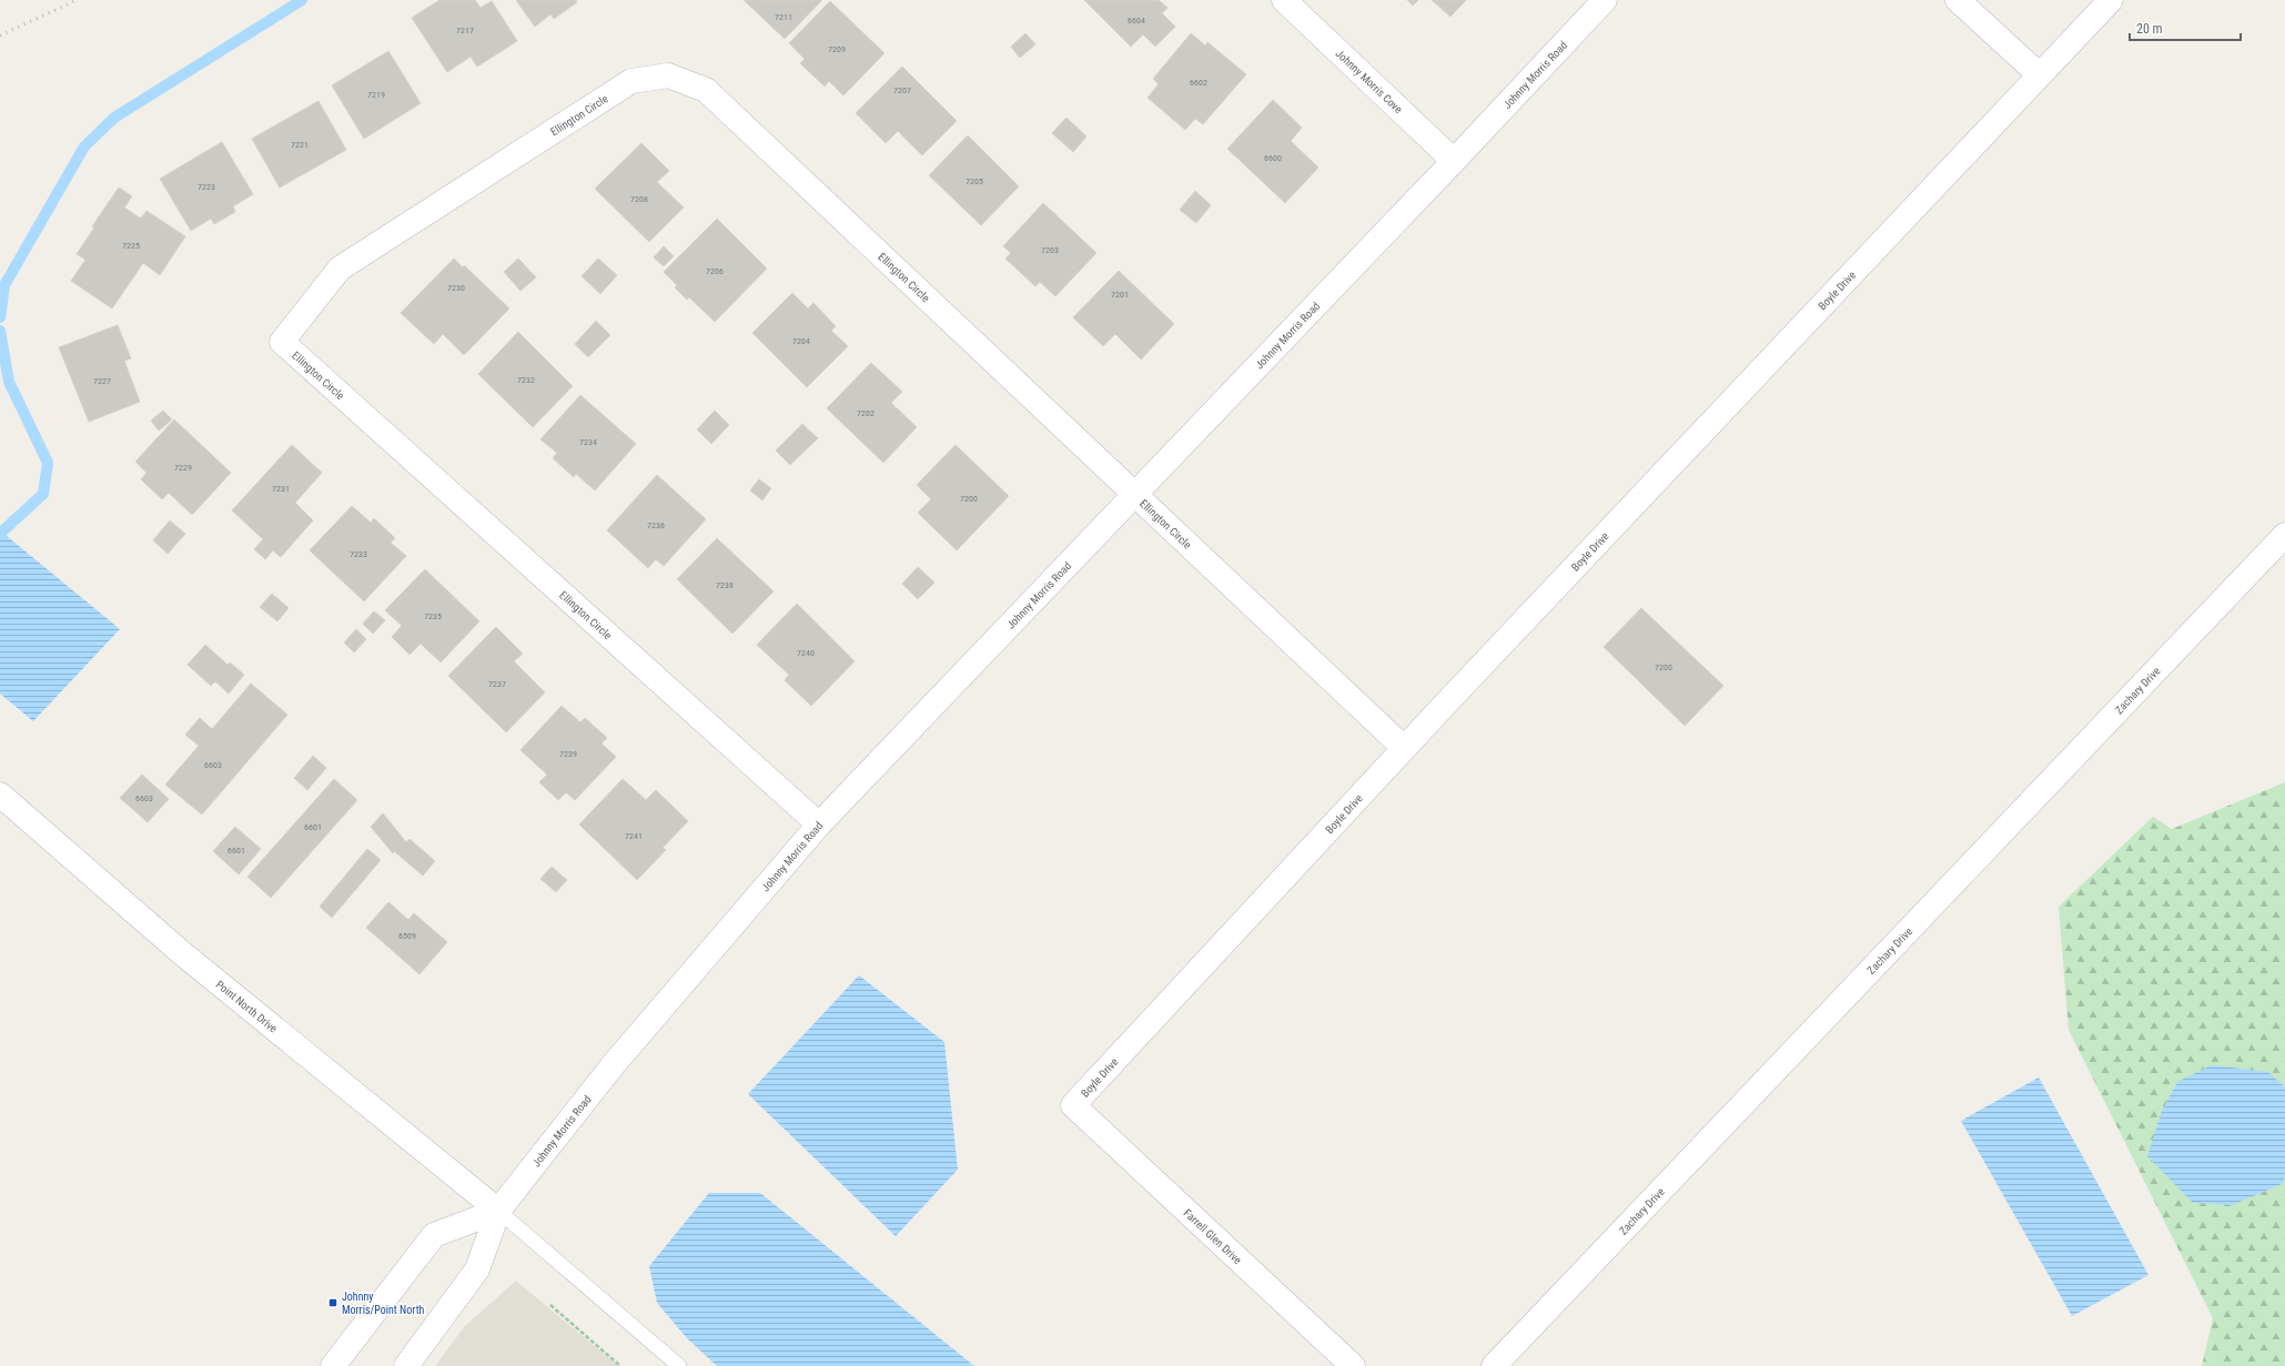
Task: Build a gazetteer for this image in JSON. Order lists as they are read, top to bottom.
{
  "streets": {
    "street": [
      "Johnny Morris Road",
      "Johnny Morris Cove",
      "Ellington Circle",
      "Boyle Drive",
      "Zachary Drive",
      "Point North Drive",
      "Farrell Glen Drive"
    ]
  },
  "crossings": [
    ["Johnny Morris Road", "Johnny Morris Cove"],
    ["Johnny Morris Road", "Ellington Circle"],
    ["Johnny Morris Road", "Point North Drive"],
    ["Ellington Circle", "Boyle Drive"],
    ["Boyle Drive", "Farrell Glen Drive"]
  ],
  "places": {
    "transit": ["Johnny Morris/Point North"]
  },
  "house_numbers": [
    "7211",
    "6604",
    "7217",
    "7209",
    "6602",
    "7207",
    "7219",
    "7221",
    "6600",
    "7205",
    "7223",
    "7208",
    "7225",
    "7203",
    "7206",
    "7230",
    "7201",
    "7204",
    "7232",
    "7227",
    "7202",
    "7234",
    "7229",
    "7231",
    "7200",
    "7236",
    "7233",
    "7238",
    "7235",
    "7240",
    "7200",
    "7237",
    "7239",
    "6603",
    "6603",
    "6601",
    "7241",
    "6601",
    "6509"
  ],
  "scale_bar": "20 m"
}
